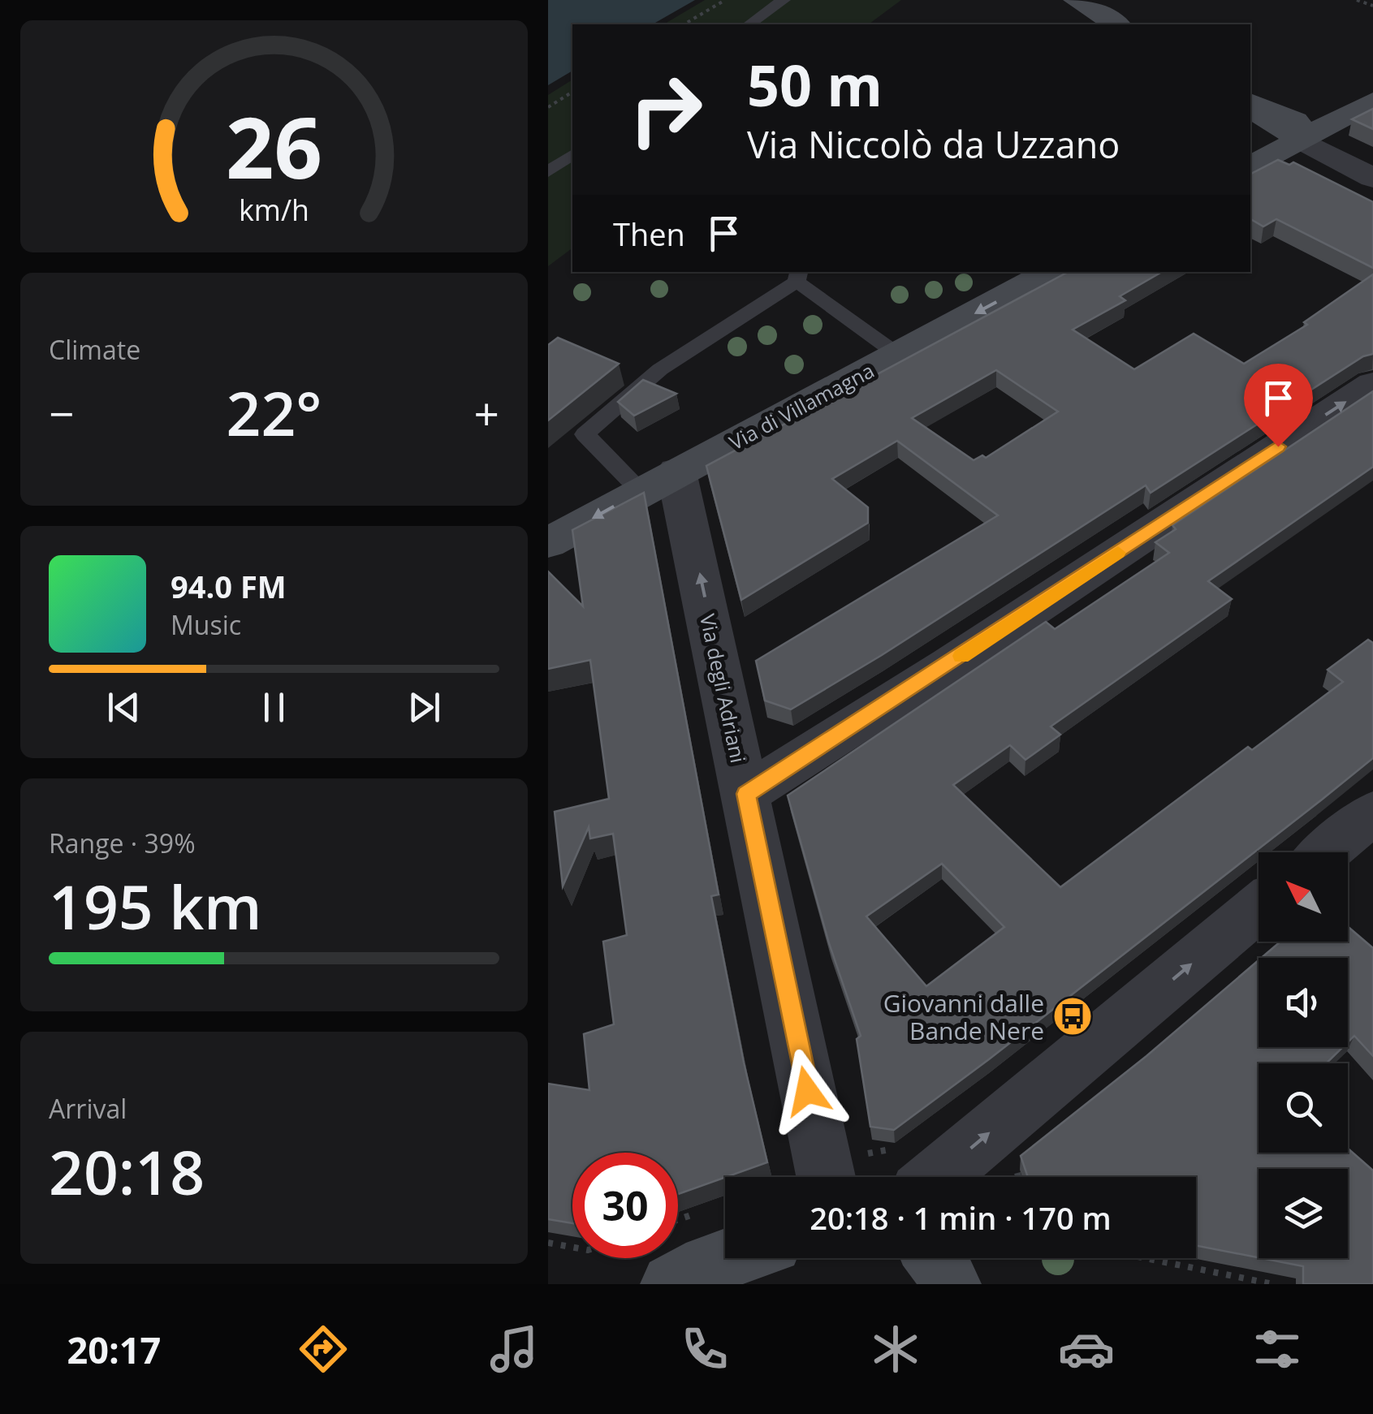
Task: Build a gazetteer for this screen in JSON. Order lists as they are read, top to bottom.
{
  "streets": {
    "main road": ["Via di Villamagna"],
    "street": ["Via degli Adriani"]
  },
  "crossings": [
    ["Via di Villamagna", "Via degli Adriani"]
  ],
  "one_way": ["Via di Villamagna", "Via degli Adriani"],
  "places": {
    "bus stop": ["Giovanni dalle Bande Nere"]
  },
  "north": "top left",
  "page": {
    "turn": ["50 m", "Via Niccolò da Uzzano"],
    "then": "Then",
    "tile": [
      "Climate",
      ["Range · 39%", "195 km"],
      ["Arrival", "20:18"]
    ],
    "heat": ["−", "22°", "+"],
    "song": ["94.0 FM", "Music"],
    "limit": "30",
    "trip": "20:18 · 1 min · 170 m",
    "tabs": "20:17",
    "gauge": ["26", "km/h"]
  }
}
